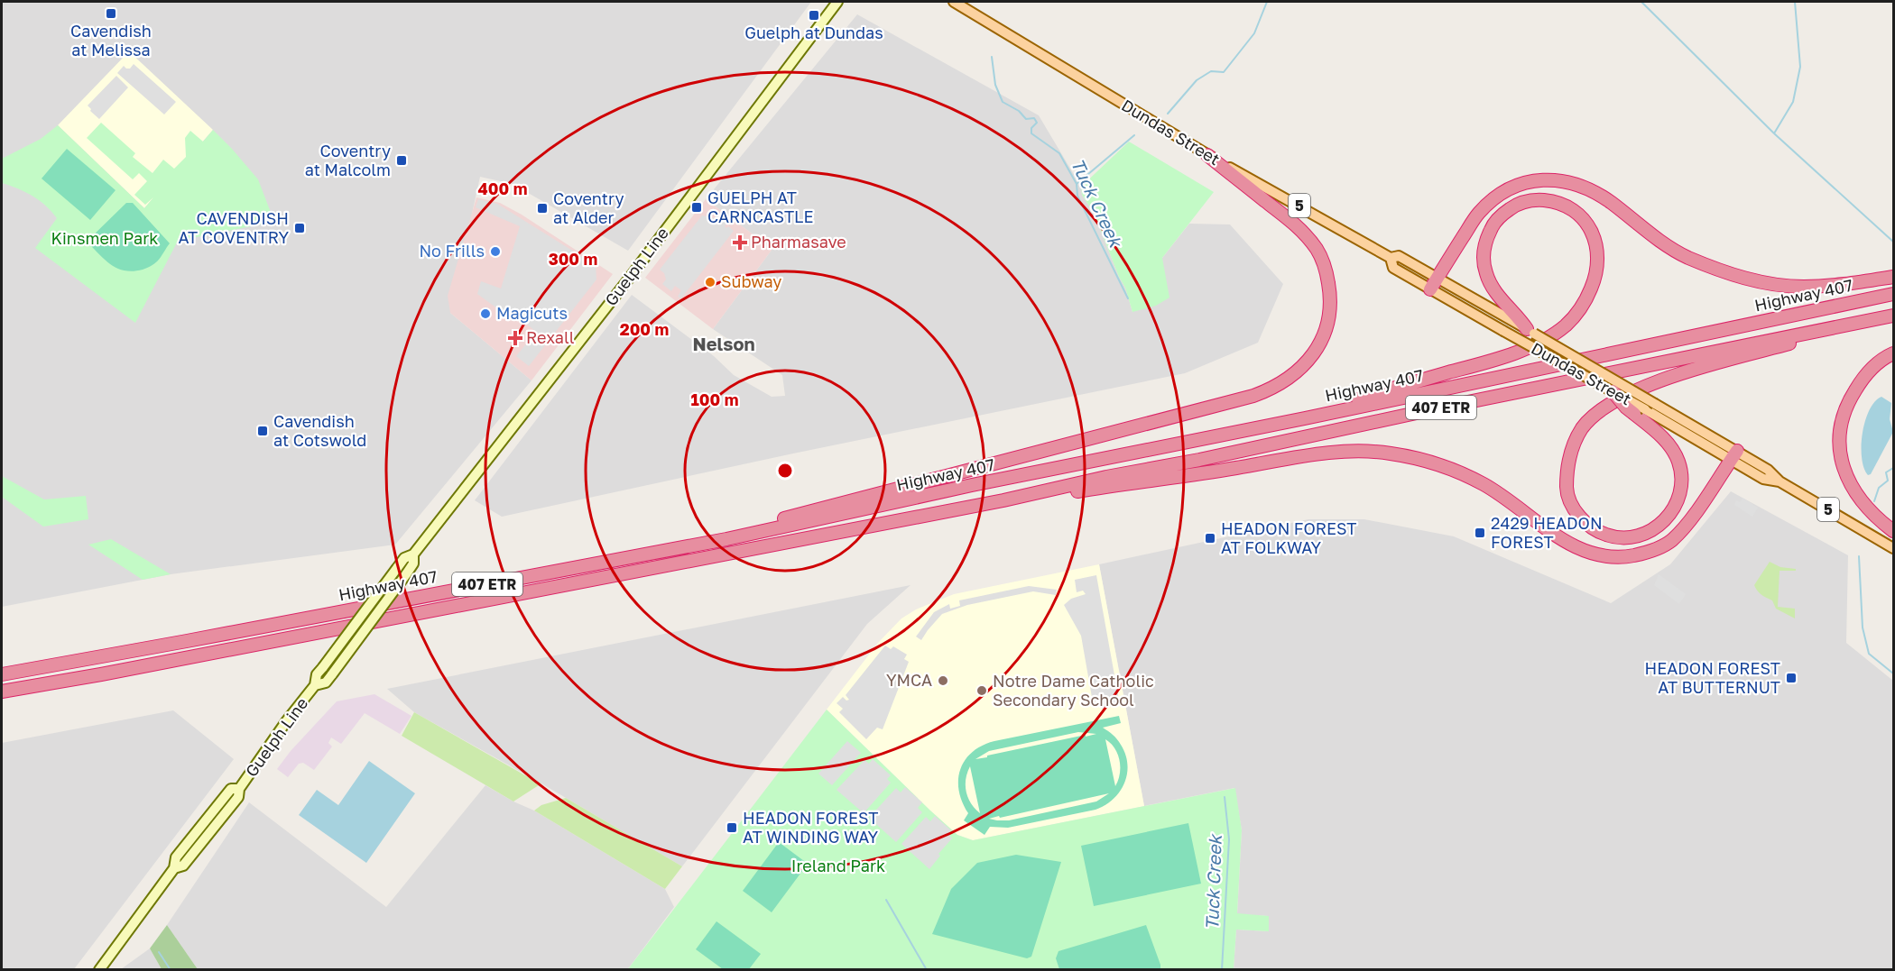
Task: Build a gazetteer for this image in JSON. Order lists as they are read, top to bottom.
{
  "streets": {
    "highway": ["Highway 407", "407 ETR"],
    "main road": ["Dundas Street", "5", "Guelph Line"]
  },
  "districts": ["Nelson"],
  "water": ["Tuck Creek"],
  "parks": ["Kinsmen Park", "Ireland Park"],
  "places": {
    "transit": [
      "Cavendish at Melissa",
      "Guelph at Dundas",
      "Coventry at Malcolm",
      "GUELPH AT CARNCASTLE",
      "Coventry at Alder",
      "CAVENDISH AT COVENTRY",
      "Cavendish at Cotswold",
      "2429 HEADON FOREST",
      "HEADON FOREST AT FOLKWAY",
      "HEADON FOREST AT BUTTERNUT",
      "HEADON FOREST AT WINDING WAY"
    ],
    "health": ["Pharmasave", "Rexall"],
    "other": [
      "No Frills",
      "Subway",
      "Magicuts",
      "YMCA",
      "Notre Dame Catholic Secondary School"
    ]
  },
  "rings": [
    "400 m",
    "300 m",
    "200 m",
    "100 m"
  ]
}
